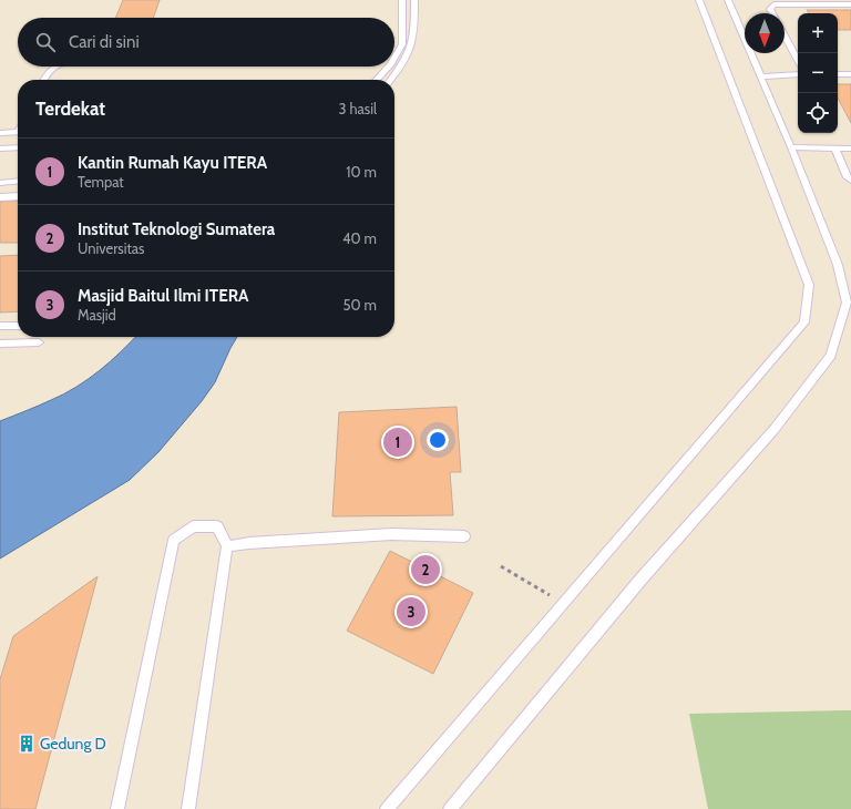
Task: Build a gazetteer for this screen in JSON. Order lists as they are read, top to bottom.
{
  "places": {
    "building": ["Gedung D"]
  },
  "north": "bottom",
  "page": {
    "map_buttons": ["+", "−"],
    "search": "Cari di sini",
    "heading": ["Terdekat", "3 hasil"],
    "list": [
      {
        "mark": "1",
        "name": "Kantin Rumah Kayu ITERA",
        "note": "Tempat",
        "value": "10 m"
      },
      {
        "mark": "2",
        "name": "Institut Teknologi Sumatera",
        "note": "Universitas",
        "value": "40 m"
      },
      {
        "mark": "3",
        "name": "Masjid Baitul Ilmi ITERA",
        "note": "Masjid",
        "value": "50 m"
      }
    ],
    "pins": ["1", "2", "3"]
  }
}
